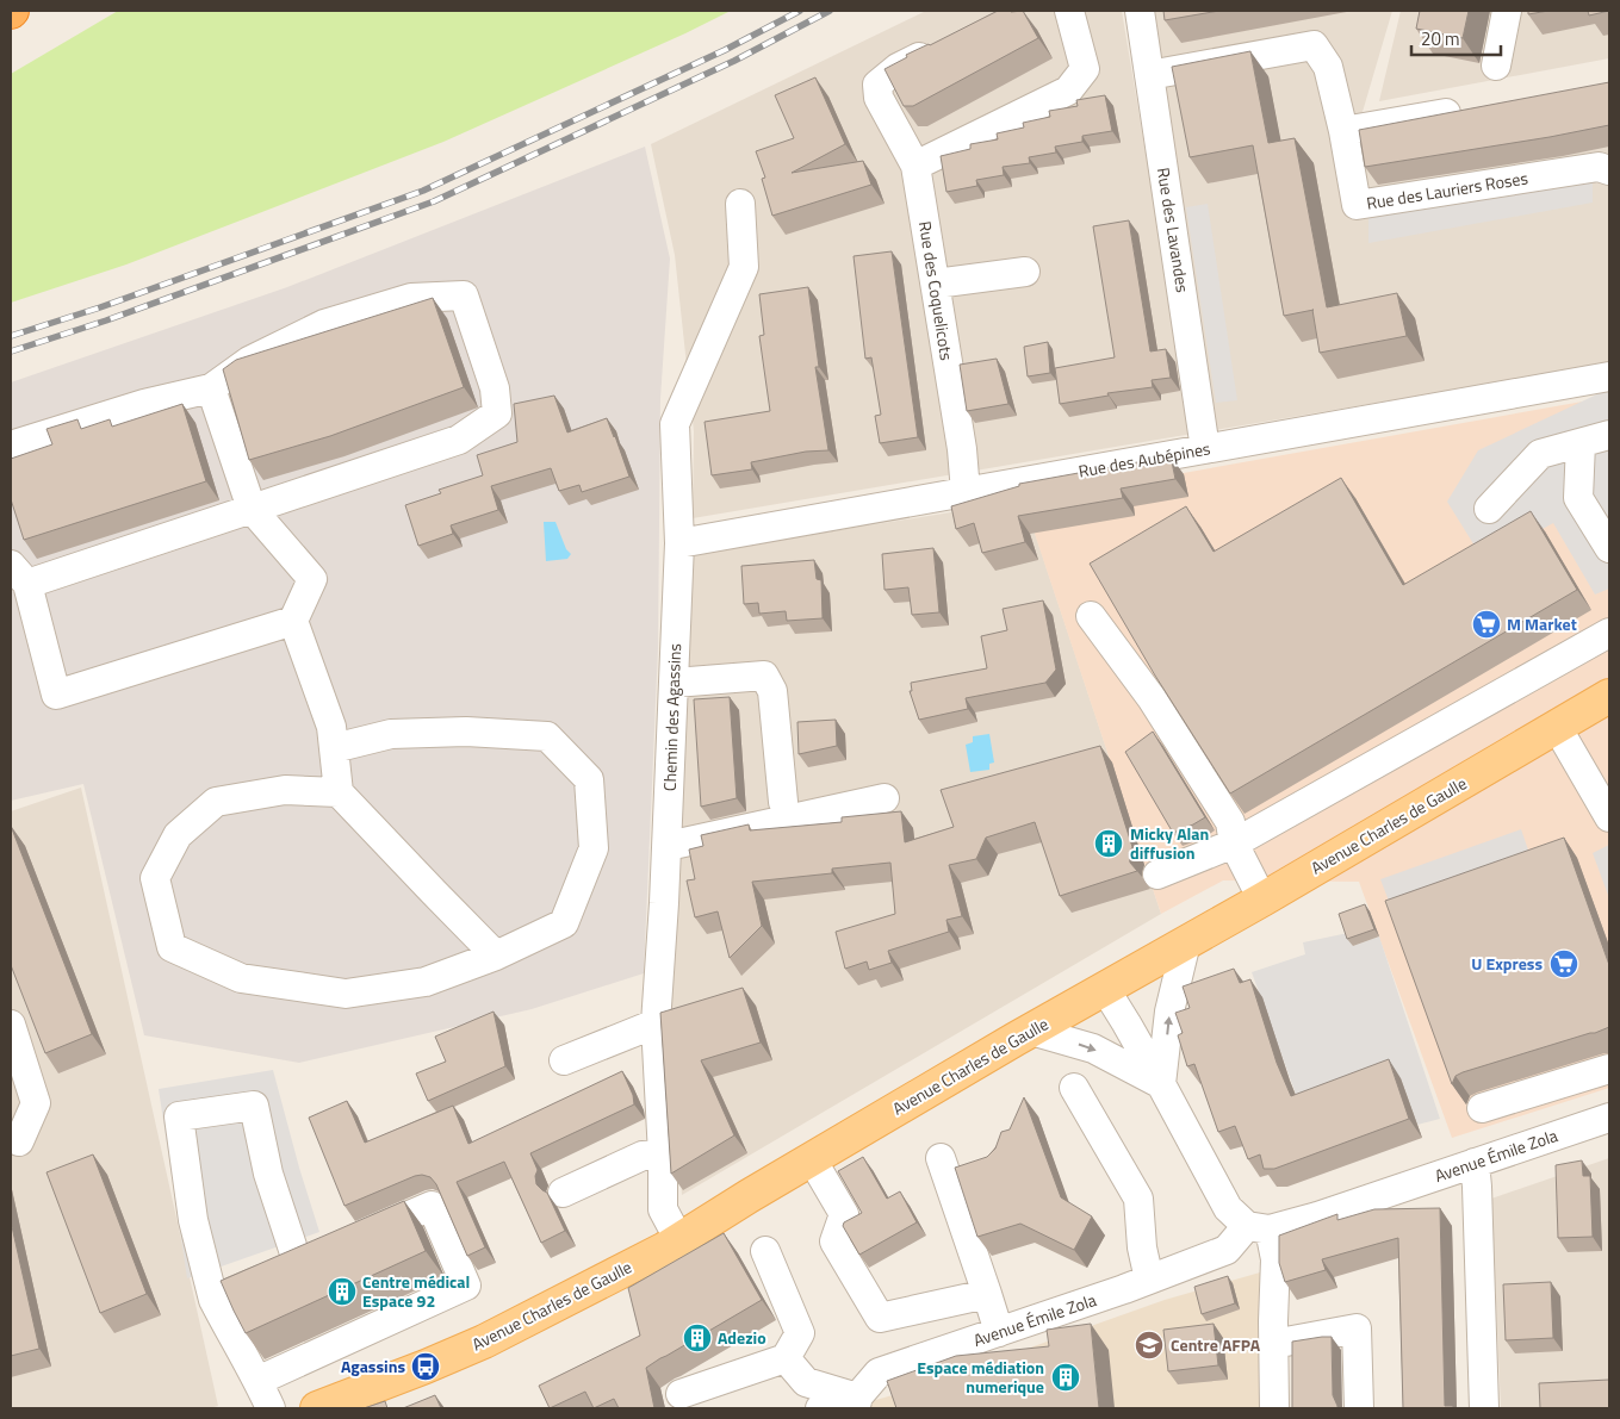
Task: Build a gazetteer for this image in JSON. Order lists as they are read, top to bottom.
{
  "streets": {
    "main road": ["Avenue Charles de Gaulle"],
    "street": [
      "Rue des Lauriers Roses",
      "Rue des Lavandes",
      "Rue des Coquelicots",
      "Rue des Aubépines",
      "Chemin des Agassins",
      "Avenue Émile Zola"
    ]
  },
  "crossings": [
    ["Rue des Lavandes", "Rue des Aubépines"],
    ["Rue des Coquelicots", "Rue des Aubépines"],
    ["Rue des Aubépines", "Chemin des Agassins"],
    ["Chemin des Agassins", "Avenue Charles de Gaulle"]
  ],
  "places": {
    "supermarket": ["M Market", "U Express"],
    "building": [
      "Micky Alan diffusion",
      "Centre médical Espace 92",
      "Adezio",
      "Espace médiation numerique"
    ],
    "school or university": ["Centre AFPA"],
    "bus stop": ["Agassins"]
  },
  "scale_bar": "20 m"
}
